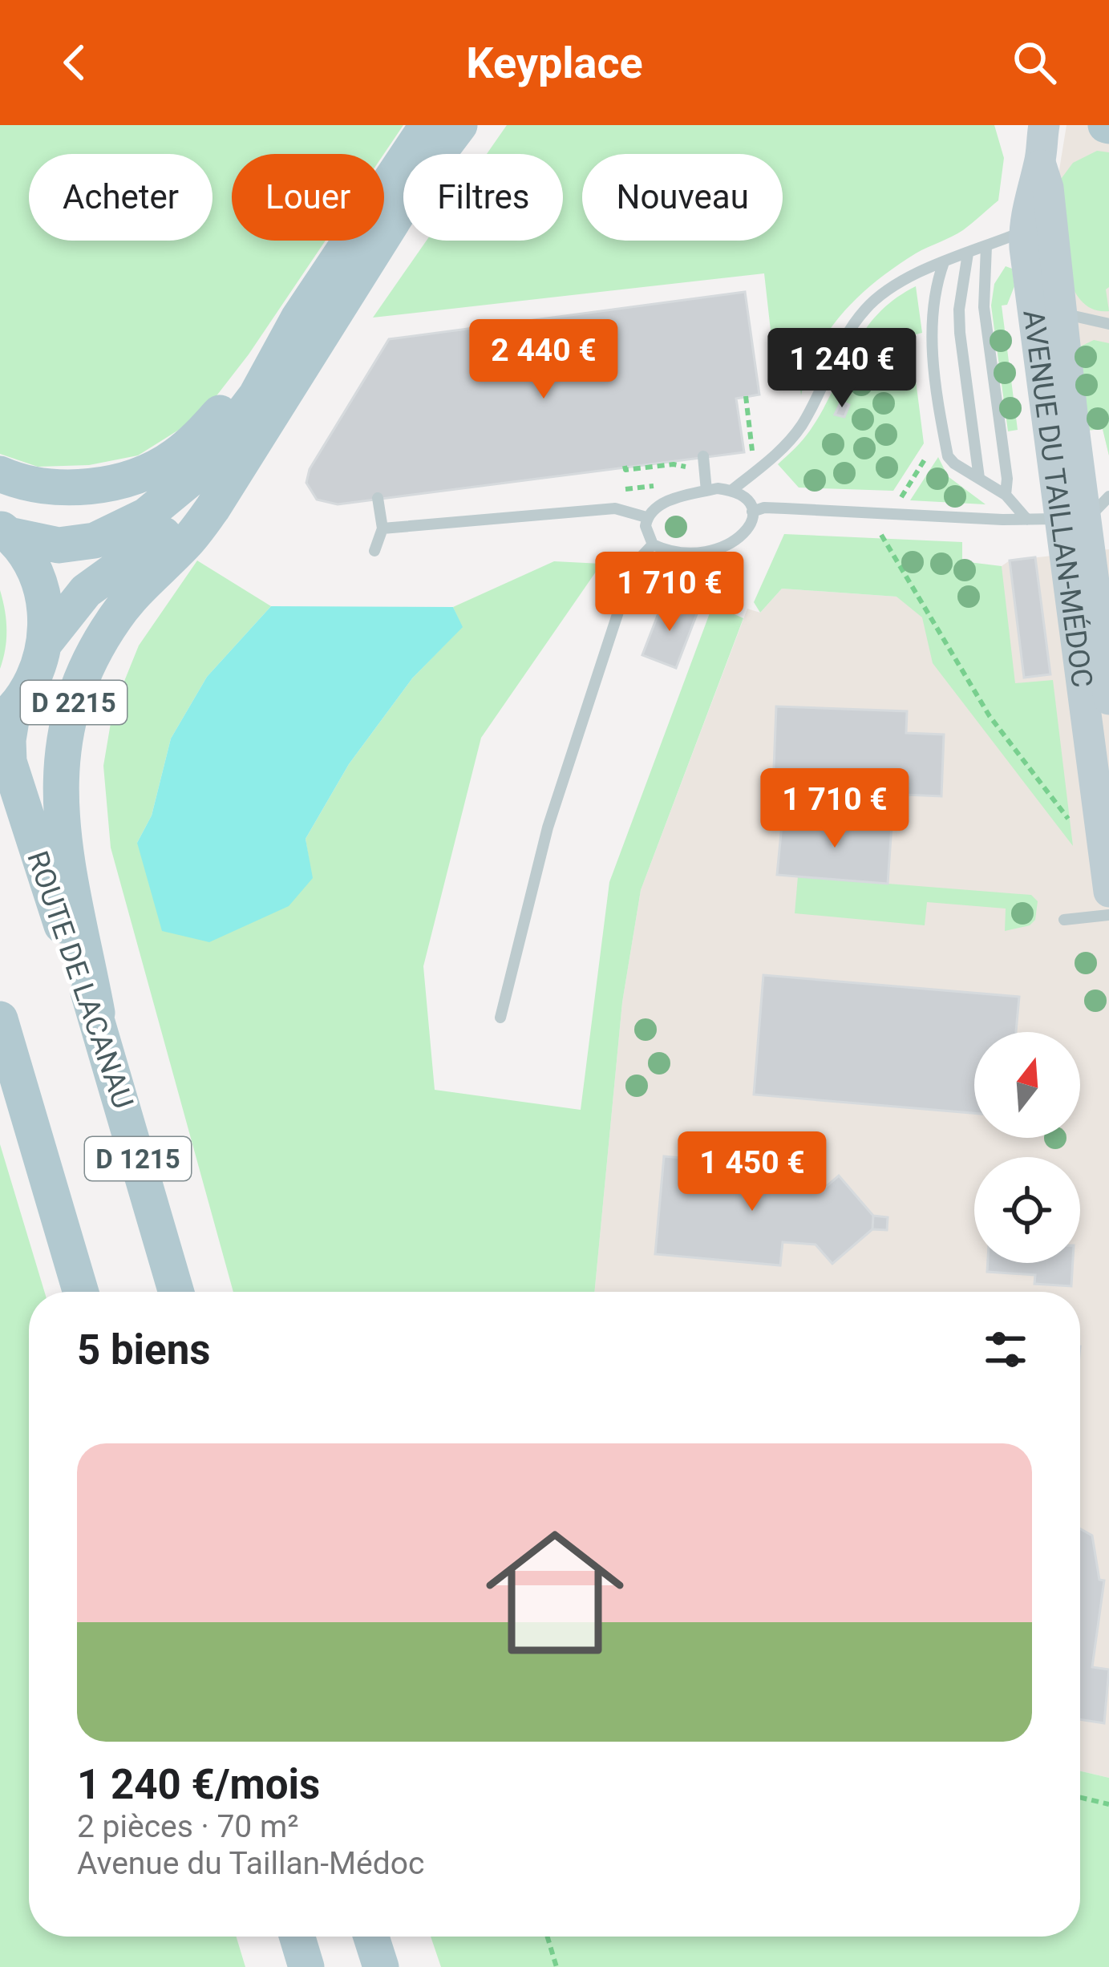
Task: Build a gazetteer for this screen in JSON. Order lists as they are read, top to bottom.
{
  "streets": {
    "main road": ["D 2215", "ROUTE DE LACANAU", "D 1215"],
    "street": ["AVENUE DU TAILLAN-MÉDOC"]
  },
  "crossings": [
    ["D 2215", "ROUTE DE LACANAU"]
  ],
  "north": "top",
  "page": {
    "header": "Keyplace",
    "chip": [
      "Acheter",
      "Louer",
      "Filtres",
      "Nouveau"
    ],
    "price": [
      "2 440 €",
      "1 240 €",
      "1 710 €",
      "1 710 €",
      "1 450 €"
    ],
    "heading": "5 biens",
    "list": [
      {
        "name": "1 240 €/mois",
        "note": "2 pièces · 70 m² · Avenue du Taillan-Médoc"
      }
    ]
  }
}
